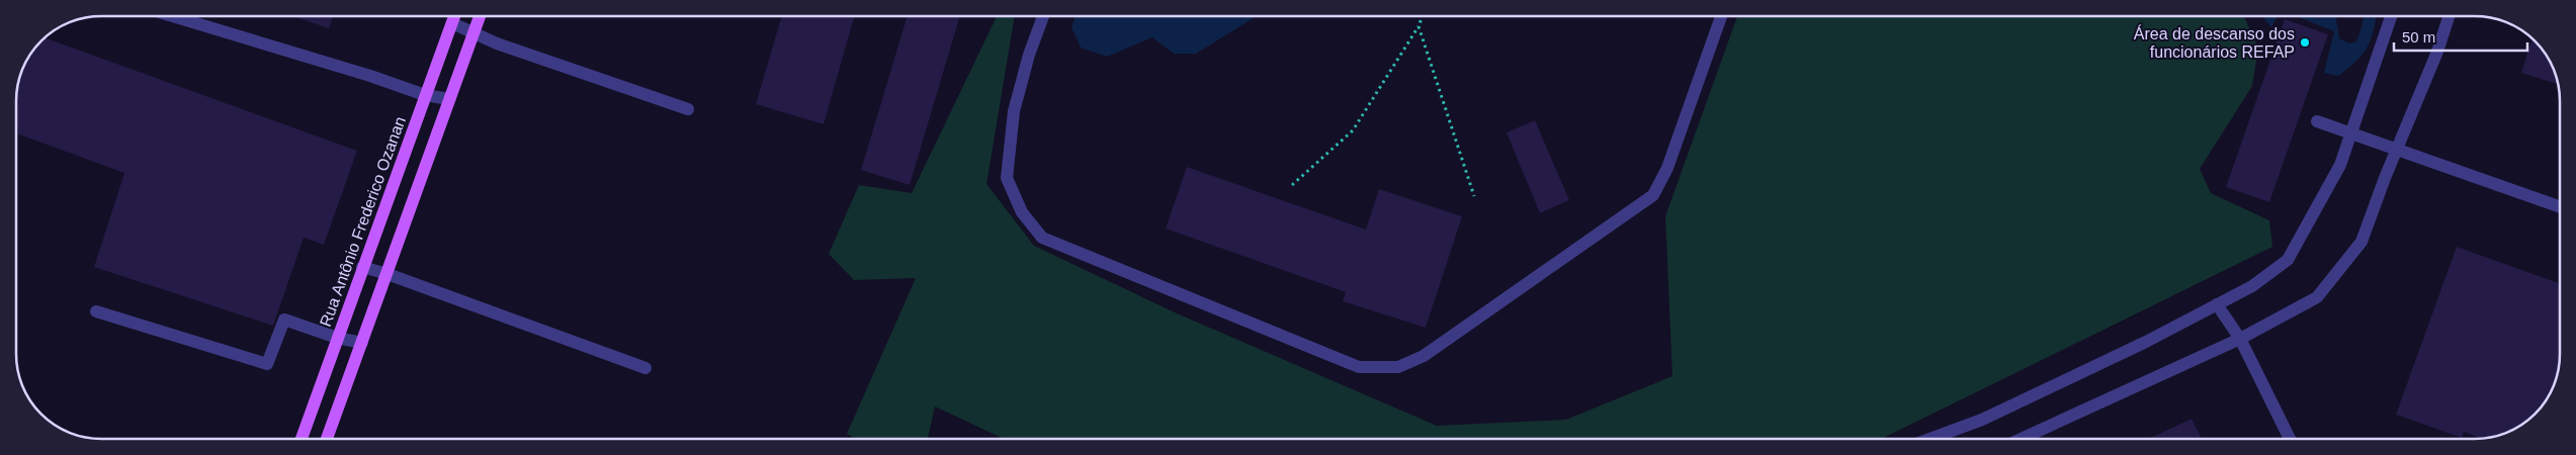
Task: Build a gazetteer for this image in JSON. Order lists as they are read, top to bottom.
{
  "streets": {
    "main road": ["Rua Antônio Frederico Ozanan"]
  },
  "places": ["Área de descanso dos funcionários REFAP"],
  "scale_bar": "50 m"
}
